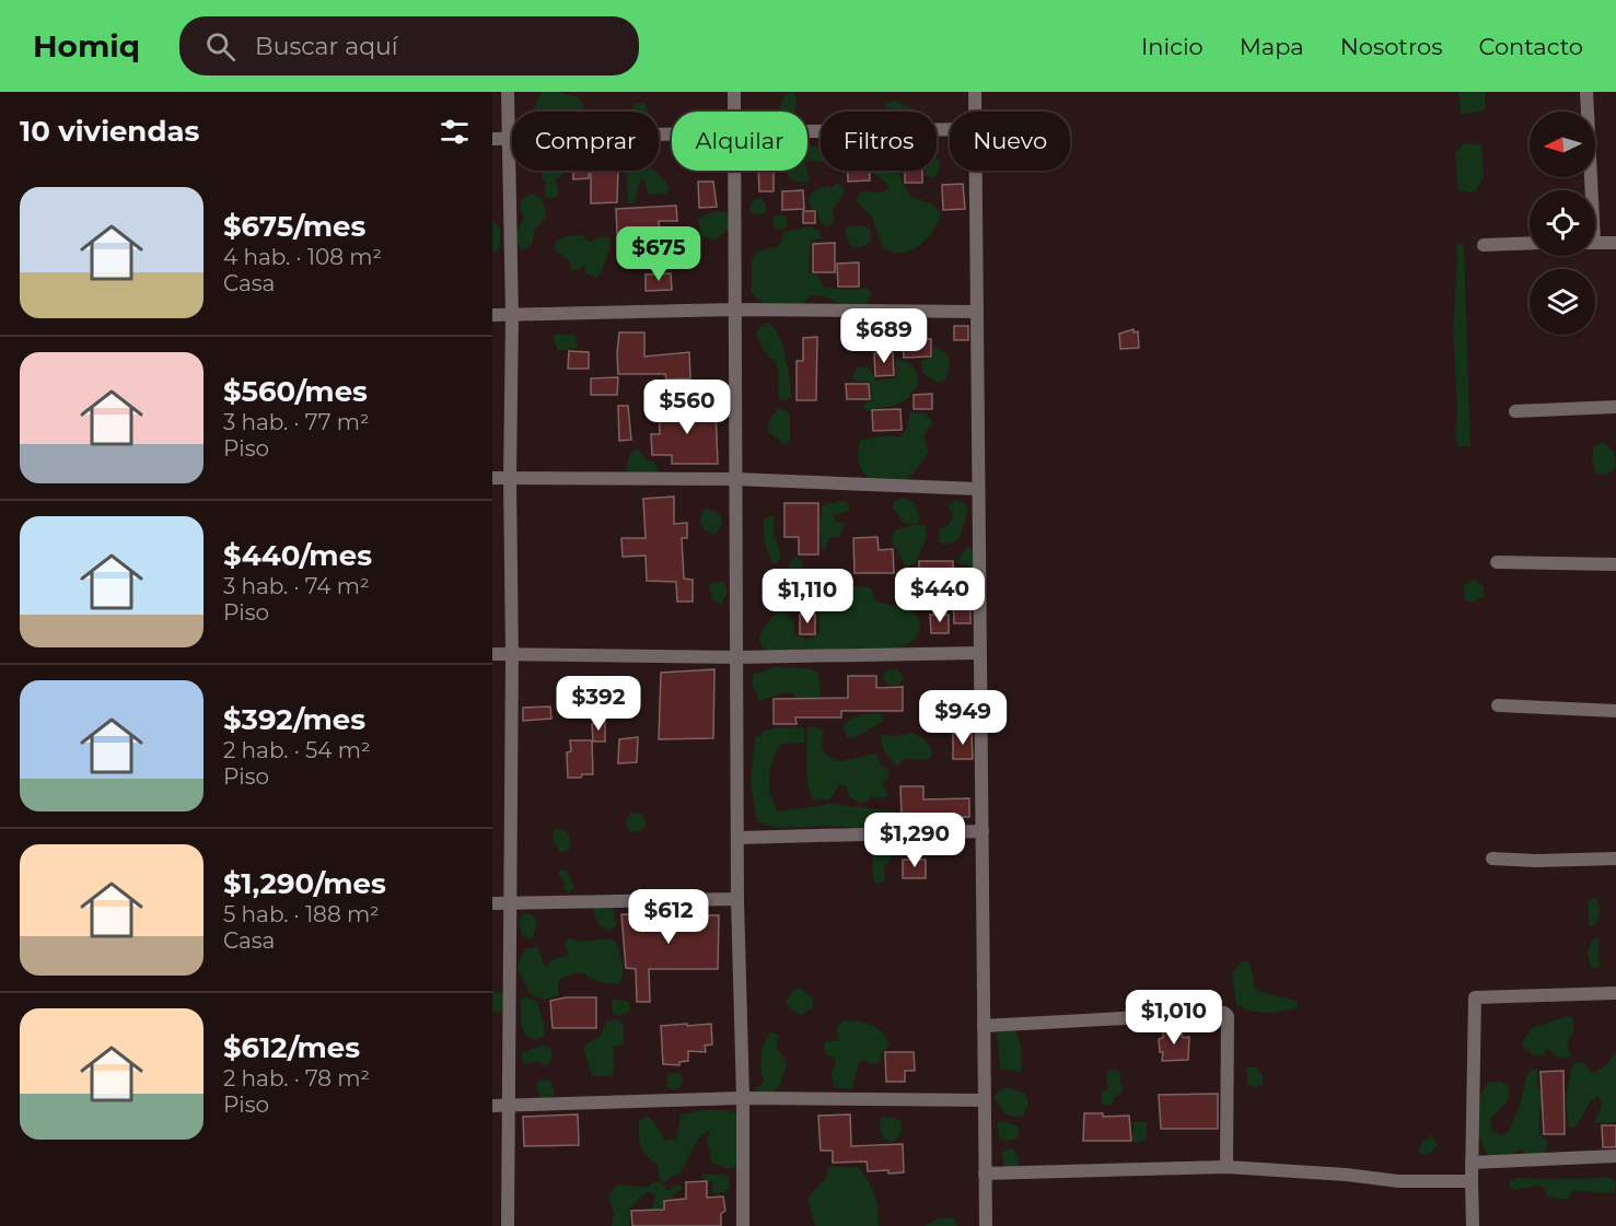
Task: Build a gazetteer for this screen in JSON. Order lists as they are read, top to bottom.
{
  "north": "left",
  "page": {
    "header": "Homiq",
    "search": "Buscar aquí",
    "nav": [
      "Inicio",
      "Mapa",
      "Nosotros",
      "Contacto"
    ],
    "heading": "10 viviendas",
    "chip": [
      "Comprar",
      "Alquilar",
      "Filtros",
      "Nuevo"
    ],
    "list": [
      {
        "name": "$675/mes",
        "note": "4 hab. · 108 m² · Casa"
      },
      {
        "name": "$560/mes",
        "note": "3 hab. · 77 m² · Piso"
      },
      {
        "name": "$440/mes",
        "note": "3 hab. · 74 m² · Piso"
      },
      {
        "name": "$392/mes",
        "note": "2 hab. · 54 m² · Piso"
      },
      {
        "name": "$1,290/mes",
        "note": "5 hab. · 188 m² · Casa"
      },
      {
        "name": "$612/mes",
        "note": "2 hab. · 78 m² · Piso"
      }
    ],
    "price": [
      "$675",
      "$689",
      "$560",
      "$440",
      "$1,110",
      "$392",
      "$949",
      "$1,290",
      "$612",
      "$1,010"
    ]
  }
}
